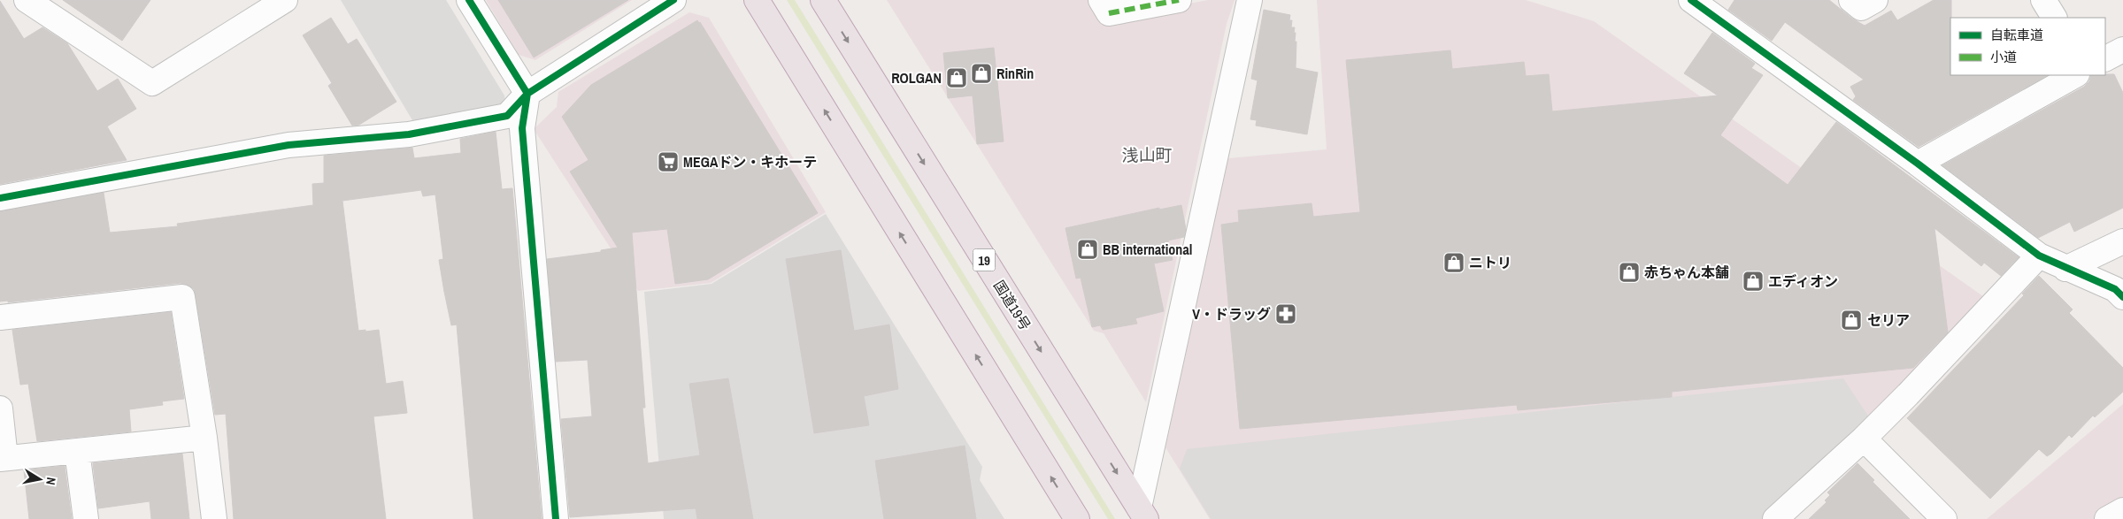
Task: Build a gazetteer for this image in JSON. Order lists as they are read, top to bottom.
{
  "streets": {
    "highway": ["19", "国道19号"]
  },
  "districts": ["浅山町"],
  "places": {
    "shop": [
      "RinRin",
      "ROLGAN",
      "BB international",
      "ニトリ",
      "赤ちゃん本舗",
      "エディオン",
      "セリア"
    ],
    "supermarket": ["MEGAドン・キホーテ"],
    "pharmacy": ["V・ドラッグ"]
  },
  "legend": ["自転車道", "小道"],
  "north": "right"
}
